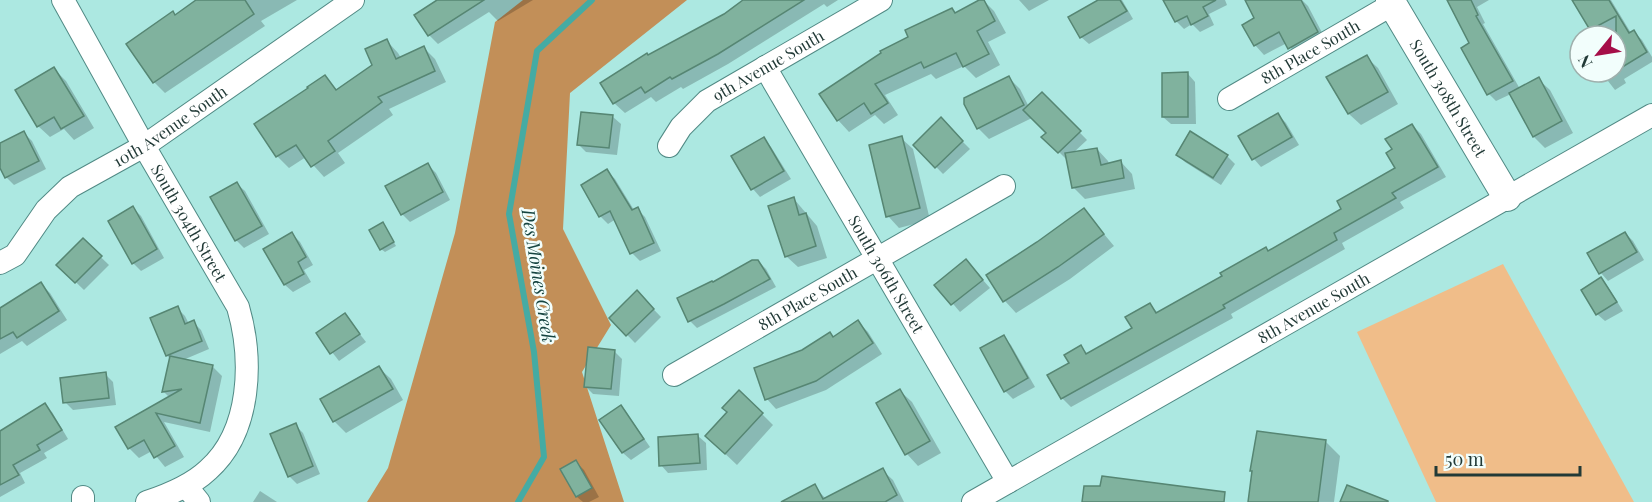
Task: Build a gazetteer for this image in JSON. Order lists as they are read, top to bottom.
{
  "streets": {
    "street": [
      "8th Place South",
      "9th Avenue South",
      "South 308th Street",
      "10th Avenue South",
      "South 304th Street",
      "South 306th Street",
      "8th Avenue South"
    ]
  },
  "crossings": [
    ["8th Place South", "South 308th Street"],
    ["8th Place South", "South 306th Street"],
    ["9th Avenue South", "South 306th Street"],
    ["South 308th Street", "8th Avenue South"],
    ["10th Avenue South", "South 304th Street"],
    ["South 306th Street", "8th Avenue South"]
  ],
  "water": ["Des Moines Creek"],
  "scale_bar": "50 m",
  "north": "bottom left"
}
